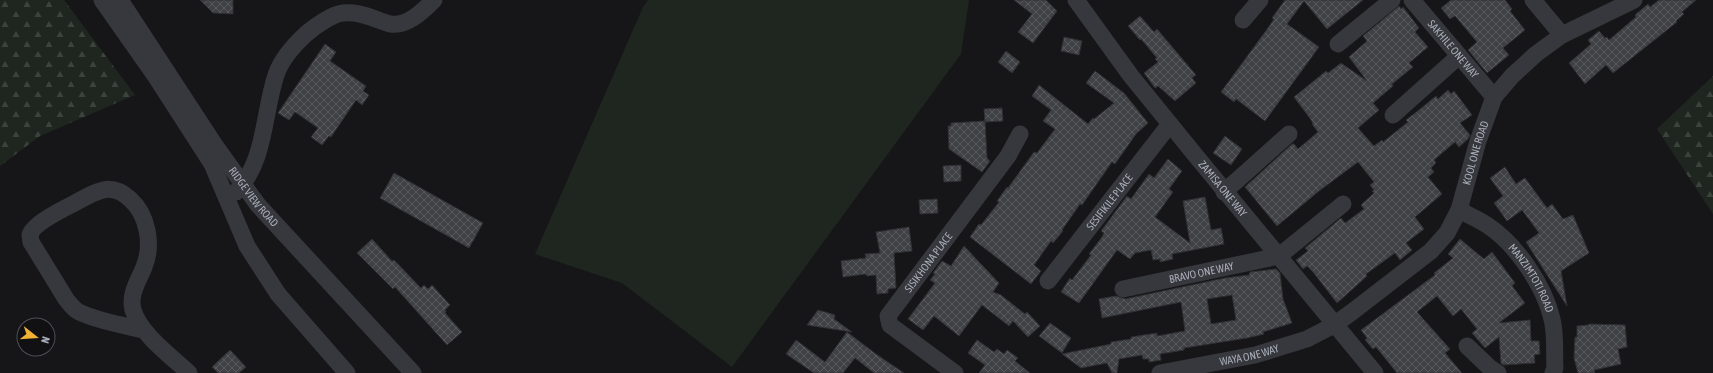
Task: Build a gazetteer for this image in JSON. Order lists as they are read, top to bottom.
{
  "streets": {
    "street": [
      "SAKHILE ONE WAY",
      "KOOL ONE ROAD",
      "ZAMISA ONE WAY",
      "RIDGE VIEW ROAD",
      "SESIFIKILE PLACE",
      "SISIKHONA PLACE",
      "BRAVO ONE WAY",
      "MANZIMTOTI ROAD",
      "WAYA ONE WAY"
    ]
  },
  "crossings": [
    ["SAKHILE ONE WAY", "KOOL ONE ROAD"],
    ["KOOL ONE ROAD", "ZAMISA ONE WAY"],
    ["KOOL ONE ROAD", "MANZIMTOTI ROAD"],
    ["KOOL ONE ROAD", "WAYA ONE WAY"],
    ["ZAMISA ONE WAY", "SESIFIKILE PLACE"],
    ["ZAMISA ONE WAY", "BRAVO ONE WAY"],
    ["ZAMISA ONE WAY", "WAYA ONE WAY"]
  ],
  "north": "right"
}
